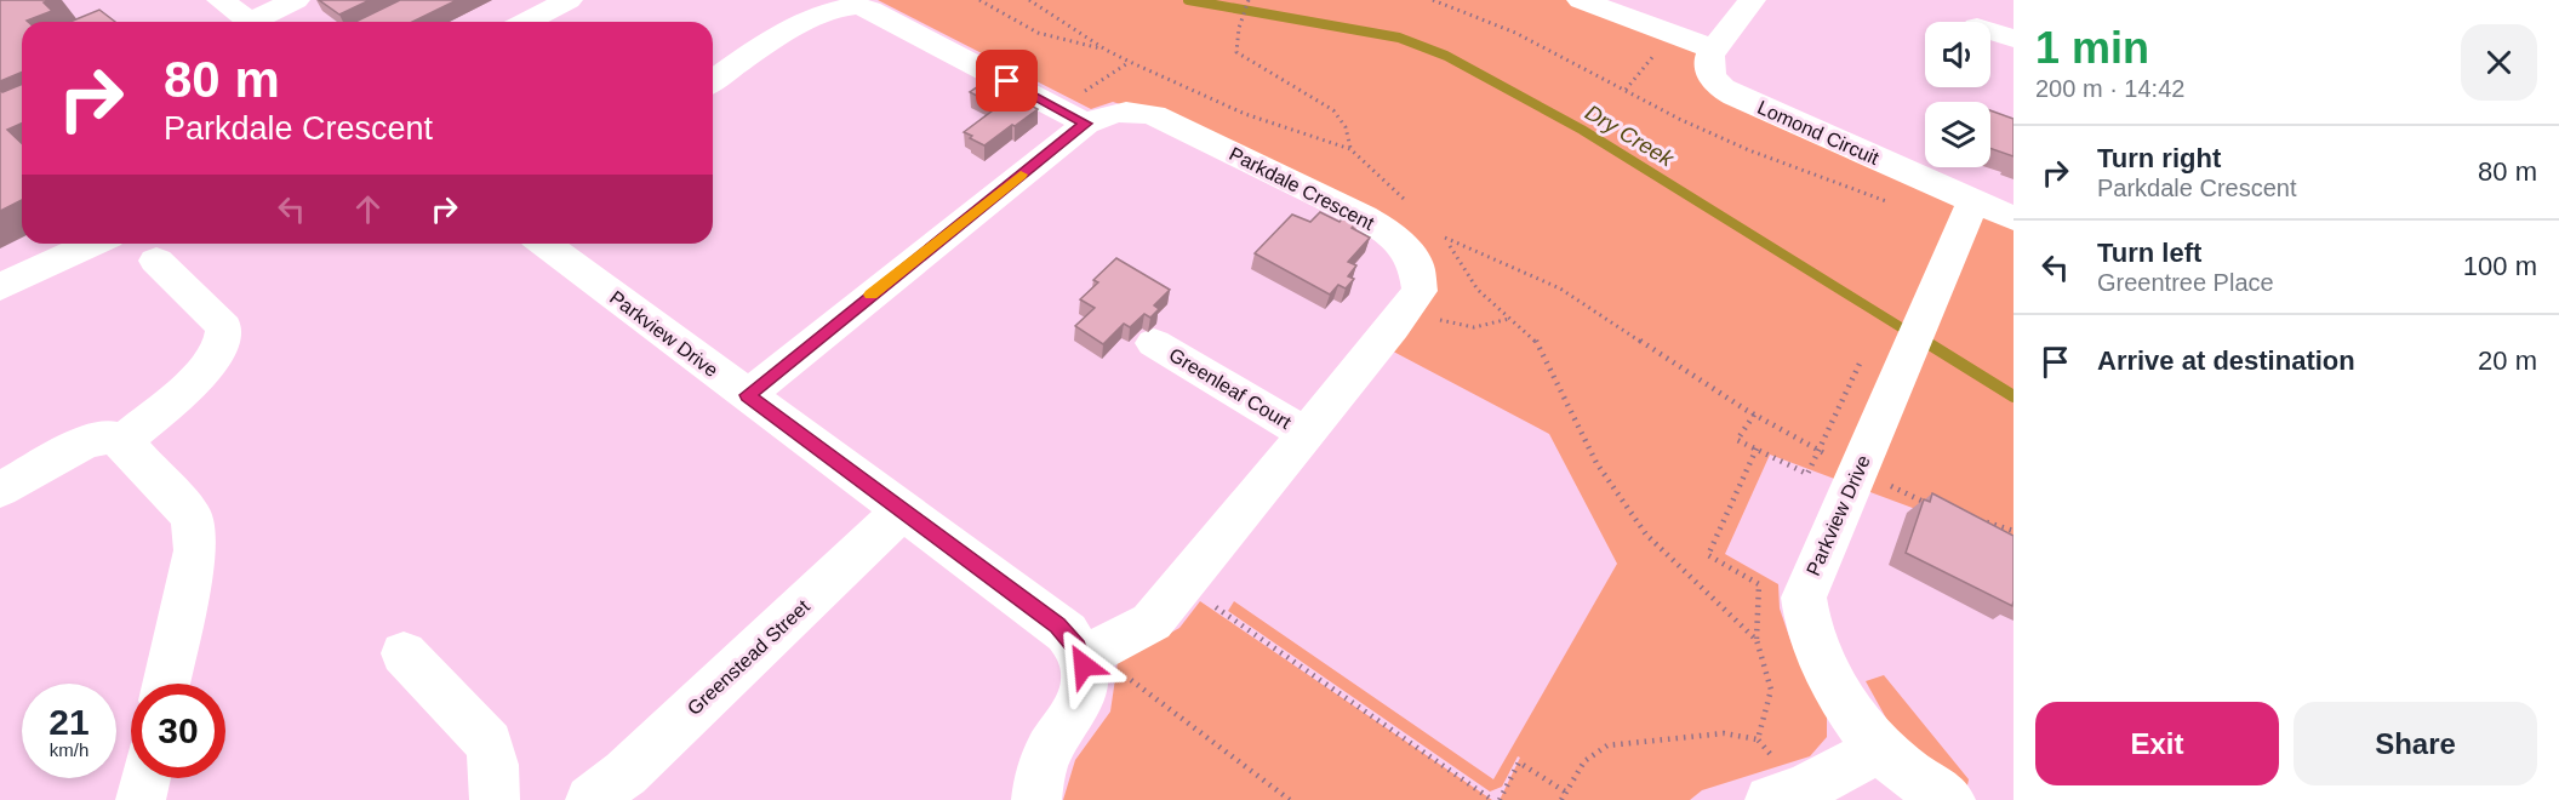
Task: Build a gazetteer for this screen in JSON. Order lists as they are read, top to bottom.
{
  "streets": {
    "street": [
      "Lomond Circuit",
      "Parkdale Crescent",
      "Parkview Drive",
      "Greenleaf Court",
      "Greenstead Street"
    ]
  },
  "crossings": [
    ["Lomond Circuit", "Parkview Drive"],
    ["Parkdale Crescent", "Parkview Drive"],
    ["Parkdale Crescent", "Greenleaf Court"],
    ["Parkview Drive", "Greenstead Street"]
  ],
  "water": ["Dry Creek"],
  "page": {
    "heading": ["1 min", "200 m · 14:42"],
    "turn": ["80 m", "Parkdale Crescent"],
    "list": [
      {
        "name": "Turn right",
        "note": "Parkdale Crescent",
        "value": "80 m"
      },
      {
        "name": "Turn left",
        "note": "Greentree Place",
        "value": "100 m"
      },
      {
        "name": "Arrive at destination",
        "value": "20 m"
      }
    ],
    "speed": "21 km/h",
    "limit": "30",
    "buttons": ["Exit", "Share"]
  }
}
